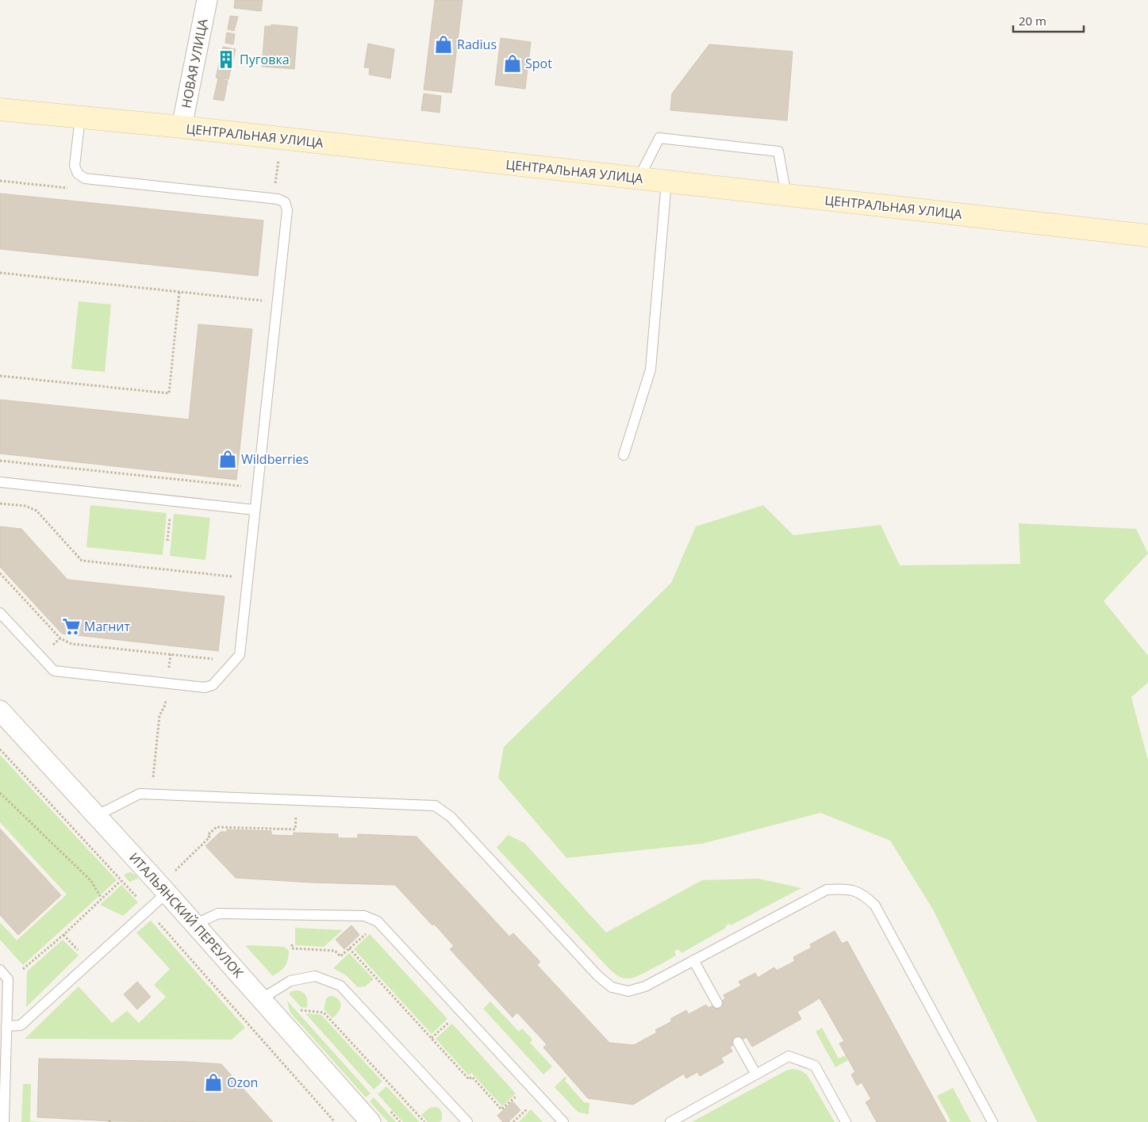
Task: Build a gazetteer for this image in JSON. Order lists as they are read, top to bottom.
{
  "streets": {
    "street": ["НОВАЯ УЛИЦА", "ЦЕНТРАЛЬНАЯ УЛИЦА", "ИТАЛЬЯНСКИЙ ПЕРЕУЛОК"]
  },
  "crossings": [
    ["НОВАЯ УЛИЦА", "ЦЕНТРАЛЬНАЯ УЛИЦА"]
  ],
  "places": {
    "shop": [
      "Radius",
      "Spot",
      "Wildberries",
      "Ozon"
    ],
    "building": ["Пуговка"],
    "supermarket": ["Магнит"]
  },
  "scale_bar": "20 m"
}
